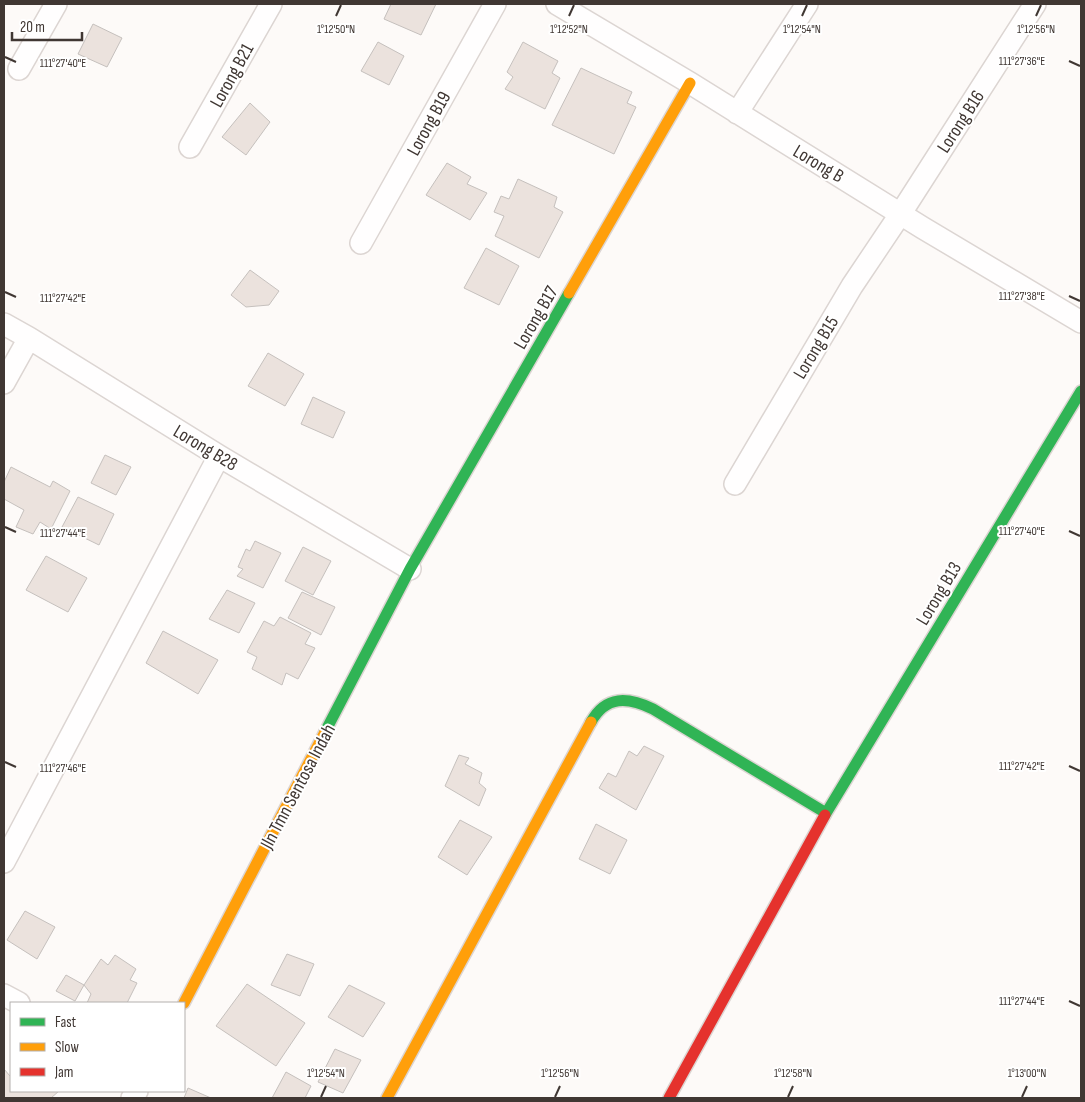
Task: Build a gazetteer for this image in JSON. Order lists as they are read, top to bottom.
{
  "streets": {
    "street": [
      "Lorong B21",
      "Lorong B16",
      "Lorong B19",
      "Lorong B",
      "Lorong B17",
      "Lorong B15",
      "Lorong B28",
      "Lorong B13",
      "Jln Tmn Sentosa Indah"
    ]
  },
  "crossings": [
    ["Lorong B16", "Lorong B"],
    ["Lorong B16", "Lorong B15"],
    ["Lorong B", "Lorong B17"],
    ["Lorong B", "Lorong B15"],
    ["Lorong B17", "Lorong B28"],
    ["Lorong B17", "Jln Tmn Sentosa Indah"],
    ["Lorong B28", "Jln Tmn Sentosa Indah"]
  ],
  "legend": ["Fast", "Slow", "Jam"],
  "scale_bar": "20 m",
  "coordinates": [
    "1°12'50\"N",
    "1°12'52\"N",
    "1°12'54\"N",
    "1°12'56\"N",
    "111°27'36\"E",
    "111°27'40\"E",
    "111°27'38\"E",
    "111°27'42\"E",
    "111°27'44\"E",
    "111°27'46\"E",
    "1°12'58\"N",
    "1°13'00\"N"
  ]
}
